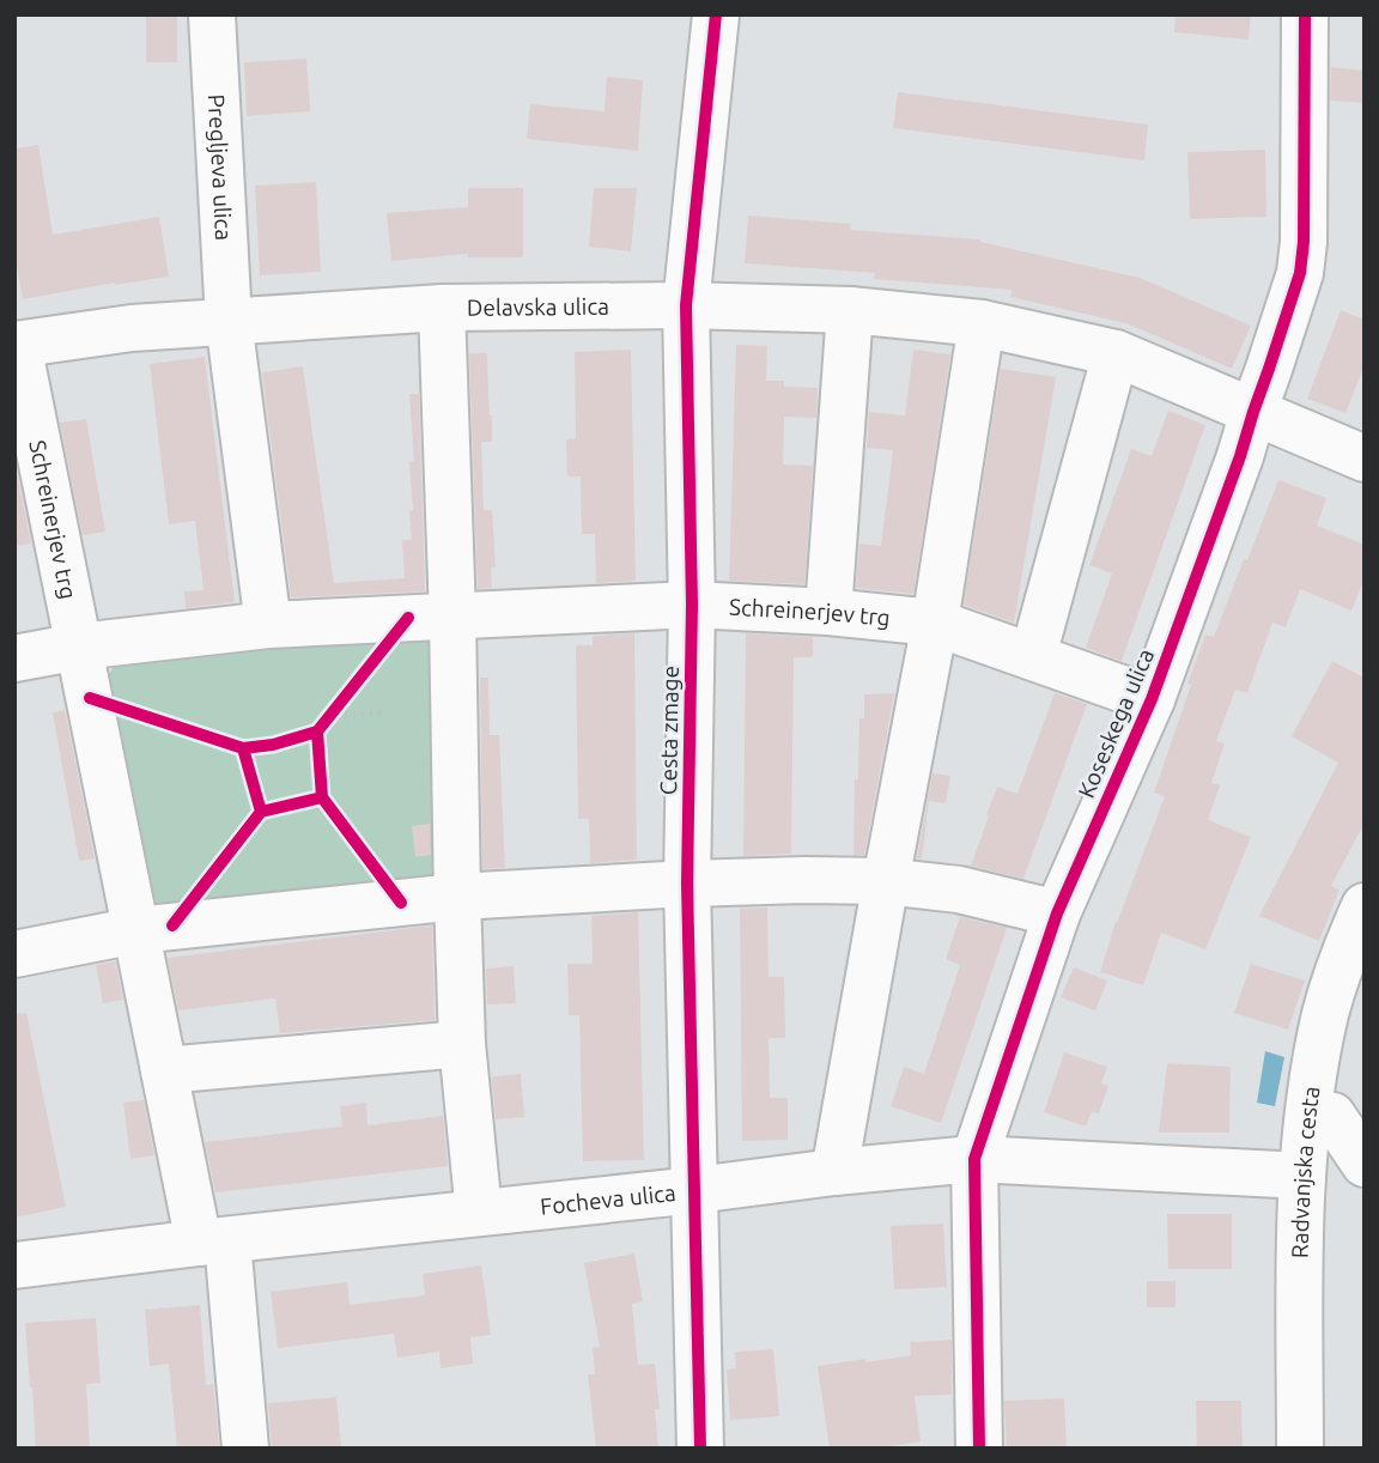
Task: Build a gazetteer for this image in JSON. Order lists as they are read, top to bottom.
{
  "streets": {
    "street": [
      "Pregljeva ulica",
      "Delavska ulica",
      "Schreinerjev trg",
      "Koseskega ulica",
      "Cesta zmage",
      "Radvanjska cesta",
      "Focheva ulica"
    ]
  },
  "crossings": [
    ["Pregljeva ulica", "Delavska ulica"],
    ["Delavska ulica", "Schreinerjev trg"],
    ["Delavska ulica", "Koseskega ulica"],
    ["Delavska ulica", "Cesta zmage"],
    ["Schreinerjev trg", "Koseskega ulica"],
    ["Schreinerjev trg", "Cesta zmage"],
    ["Schreinerjev trg", "Focheva ulica"],
    ["Koseskega ulica", "Focheva ulica"],
    ["Cesta zmage", "Focheva ulica"],
    ["Radvanjska cesta", "Focheva ulica"]
  ]
}
